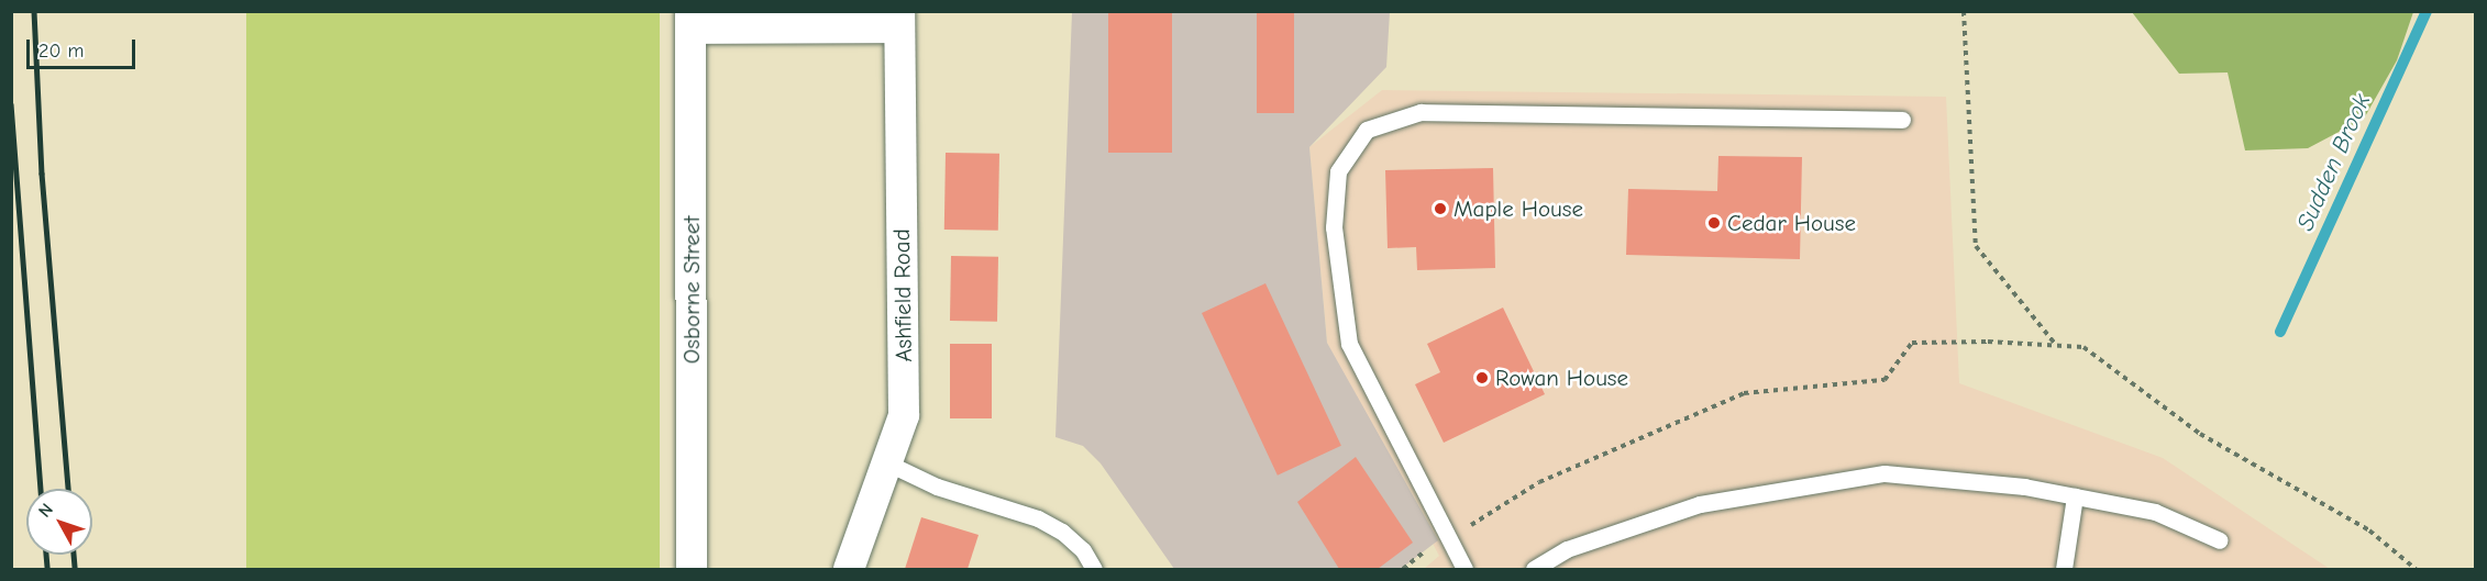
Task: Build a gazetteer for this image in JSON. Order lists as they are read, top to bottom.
{
  "streets": {
    "street": ["Osborne Street", "Ashfield Road"]
  },
  "water": ["Sudden Brook"],
  "places": ["Maple House", "Cedar House", "Rowan House"],
  "scale_bar": "20 m",
  "north": "top left"
}
